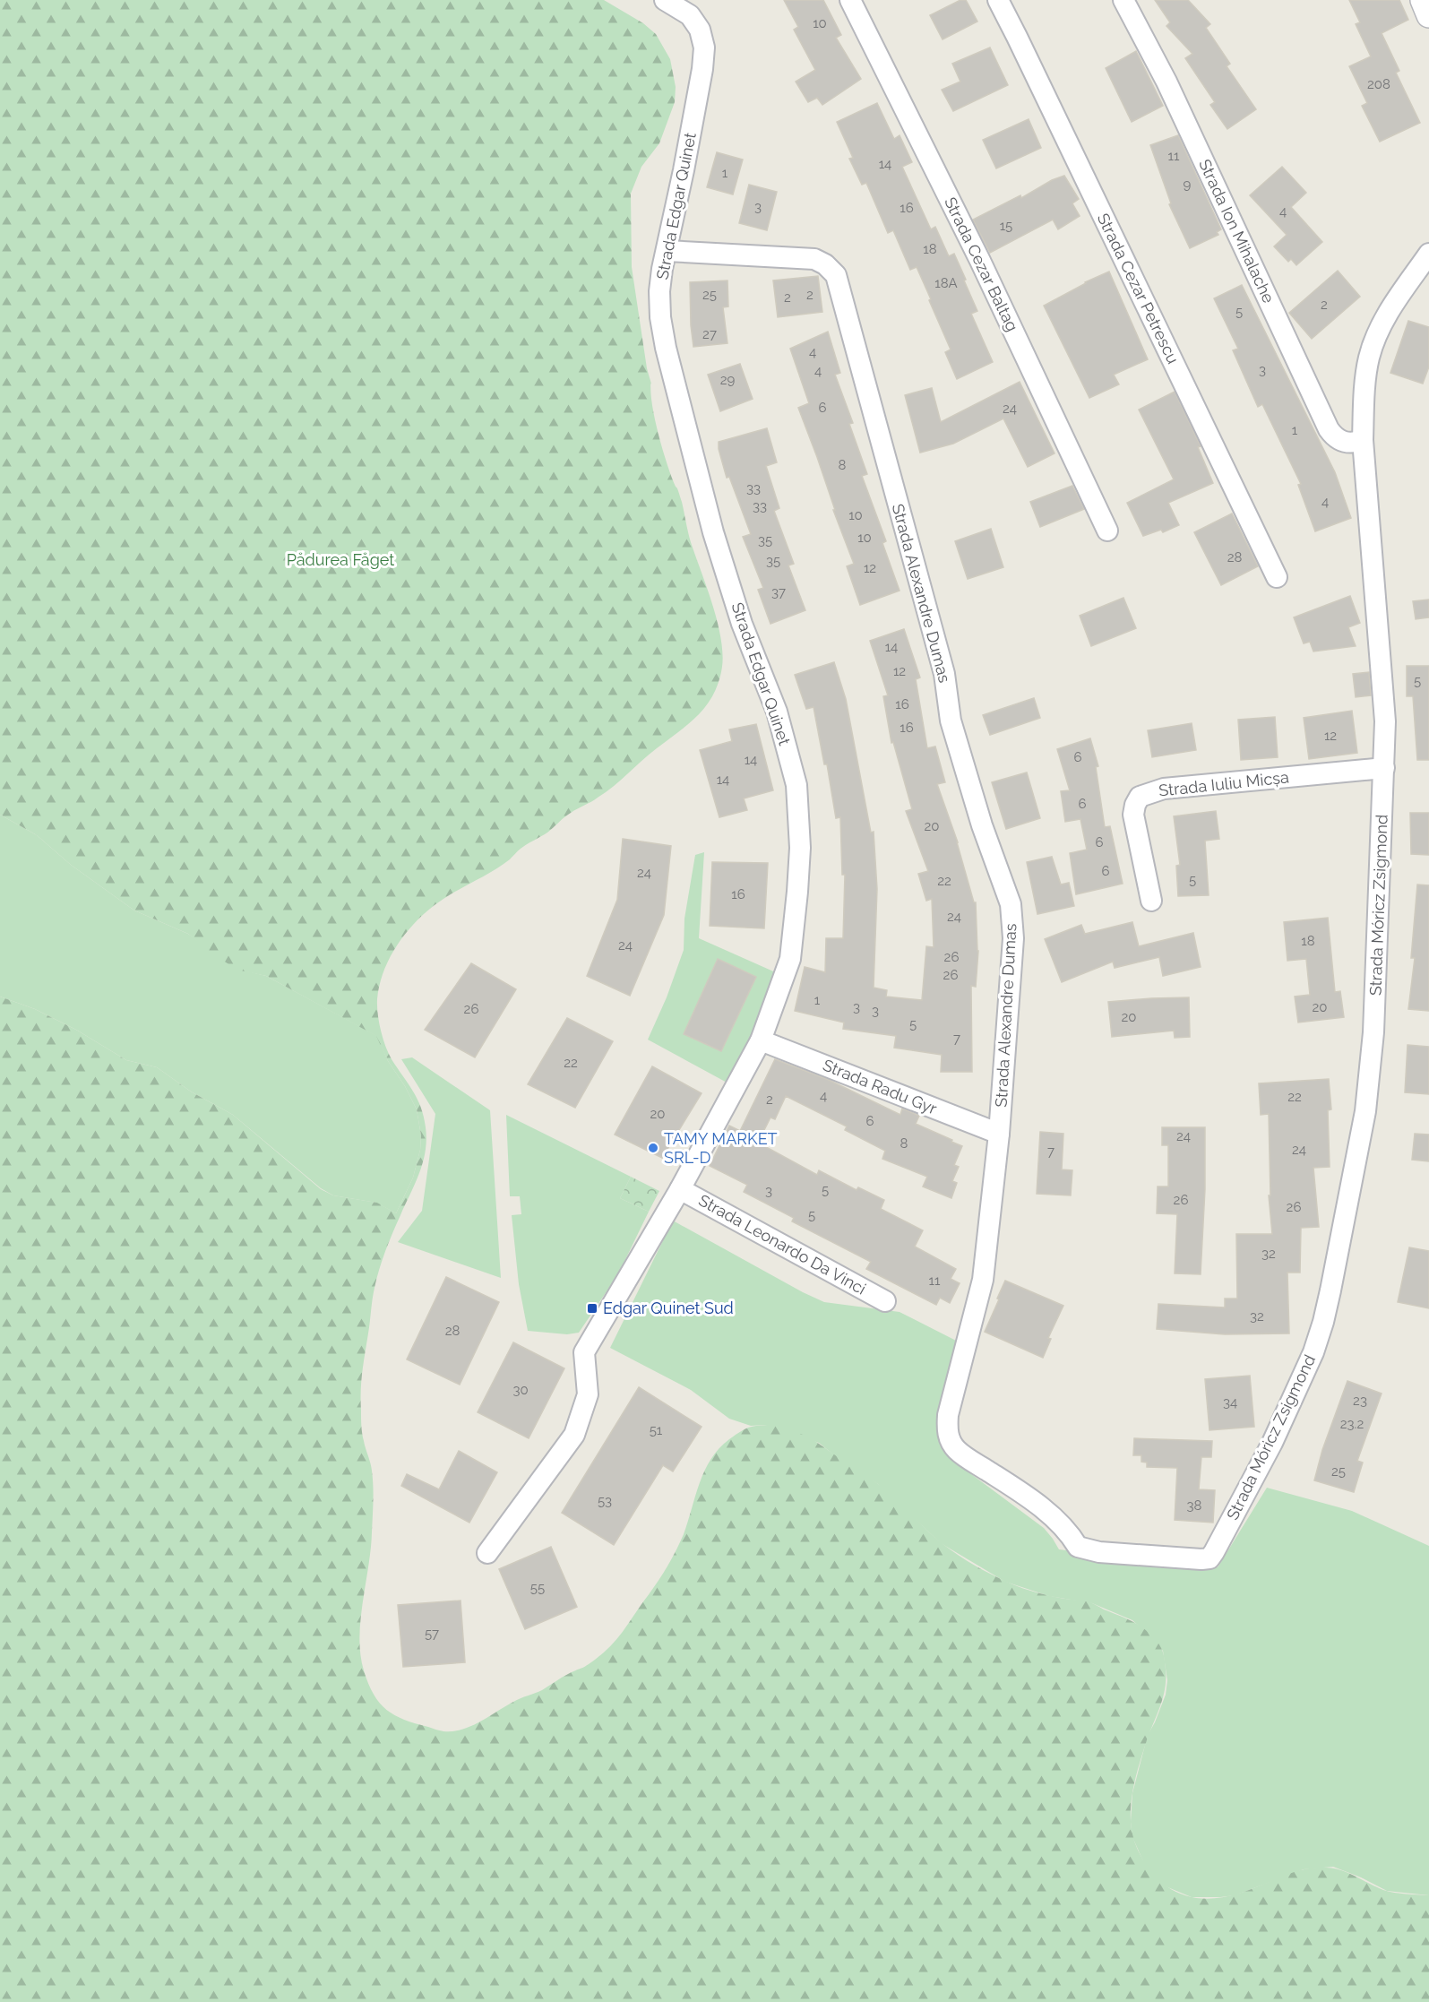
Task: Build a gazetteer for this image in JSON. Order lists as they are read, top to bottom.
{
  "streets": {
    "street": [
      "Strada Edgar Quinet",
      "Strada Ion Mihalache",
      "Strada Cezar Baltag",
      "Strada Cezar Petrescu",
      "Strada Alexandre Dumas",
      "Strada Iuliu Micșa",
      "Strada Móricz Zsigmond",
      "Strada Radu Gyr",
      "Strada Leonardo Da Vinci"
    ]
  },
  "crossings": [
    ["Strada Edgar Quinet", "Strada Alexandre Dumas"],
    ["Strada Edgar Quinet", "Strada Radu Gyr"],
    ["Strada Edgar Quinet", "Strada Leonardo Da Vinci"],
    ["Strada Ion Mihalache", "Strada Móricz Zsigmond"],
    ["Strada Alexandre Dumas", "Strada Móricz Zsigmond"],
    ["Strada Alexandre Dumas", "Strada Radu Gyr"],
    ["Strada Iuliu Micșa", "Strada Móricz Zsigmond"]
  ],
  "parks": ["Pădurea Făget"],
  "places": {
    "other": ["TAMY MARKET SRL-D"],
    "transit": ["Edgar Quinet Sud"]
  },
  "house_numbers": [
    "10",
    "208",
    "11",
    "14",
    "1",
    "9",
    "3",
    "16",
    "4",
    "15",
    "18",
    "18A",
    "25",
    "2",
    "2",
    "2",
    "5",
    "27",
    "4",
    "3",
    "4",
    "29",
    "6",
    "24",
    "1",
    "8",
    "33",
    "4",
    "33",
    "10",
    "10",
    "35",
    "28",
    "35",
    "12",
    "37",
    "14",
    "12",
    "5",
    "16",
    "16",
    "12",
    "6",
    "14",
    "14",
    "6",
    "20",
    "6",
    "6",
    "24",
    "5",
    "22",
    "16",
    "24",
    "18",
    "24",
    "26",
    "26",
    "1",
    "3",
    "20",
    "26",
    "3",
    "20",
    "5",
    "7",
    "22",
    "4",
    "22",
    "2",
    "20",
    "6",
    "24",
    "8",
    "24",
    "7",
    "5",
    "3",
    "26",
    "26",
    "5",
    "32",
    "11",
    "32",
    "28",
    "30",
    "23",
    "34",
    "23.2",
    "51",
    "25",
    "53",
    "38",
    "55",
    "57"
  ]
}
